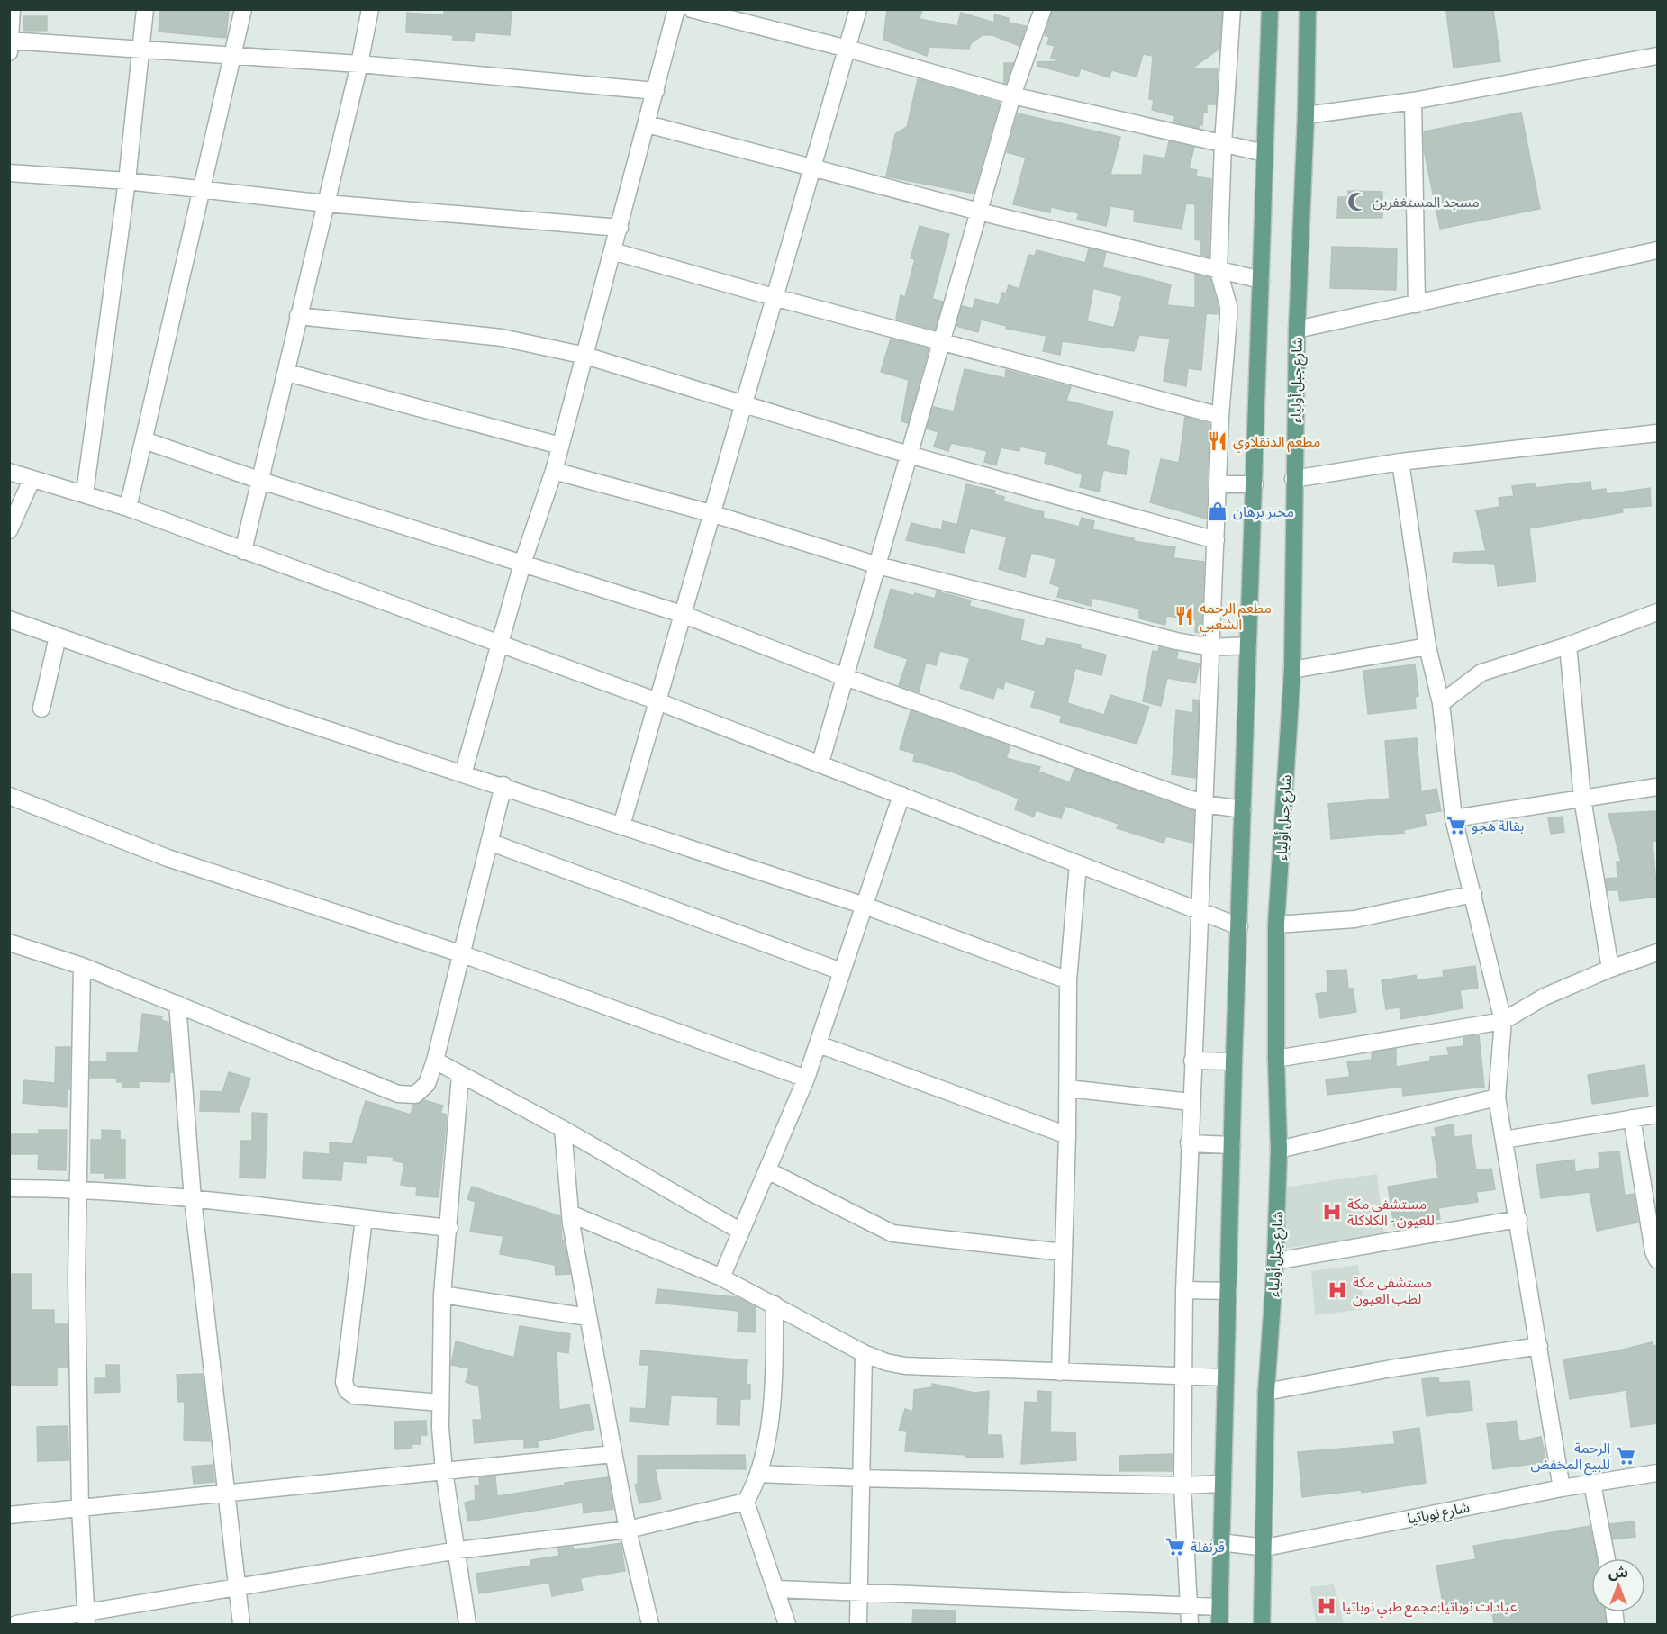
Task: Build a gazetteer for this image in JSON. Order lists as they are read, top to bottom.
{
  "streets": {
    "main road": ["شارع جبل أولياء"],
    "street": ["شارع نوباتيا"]
  },
  "crossings": [
    ["شارع جبل أولياء", "شارع نوباتيا"]
  ],
  "places": {
    "mosque": ["مسجد المستغفرين"],
    "restaurant": ["مطعم الدنقلاوي", "مطعم الرحمه الشعبي"],
    "shop": ["مخبز برهان"],
    "supermarket": ["بقالة هجو", "الرحمة للبيع المخفض", "قرنفلة"],
    "hospital": ["مستشفى مكة للعيون - الكلاكلة", "مستشفى مكة لطب العيون", "عيادات نوباتيا;مجمع طبي نوباتيا"]
  },
  "north": "top"
}
